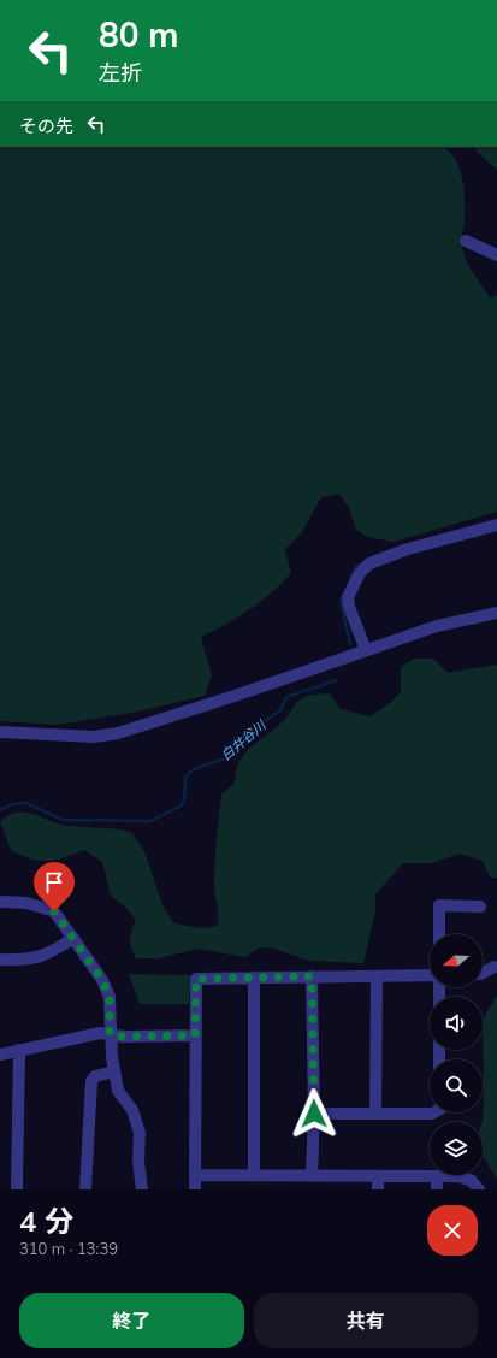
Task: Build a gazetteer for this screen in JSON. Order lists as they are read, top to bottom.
{
  "water": ["白井谷川"],
  "north": "left",
  "page": {
    "turn": ["80 m", "左折"],
    "then": "その先",
    "heading": ["4 分", "310 m · 13:39"],
    "buttons": ["終了", "共有"]
  }
}
